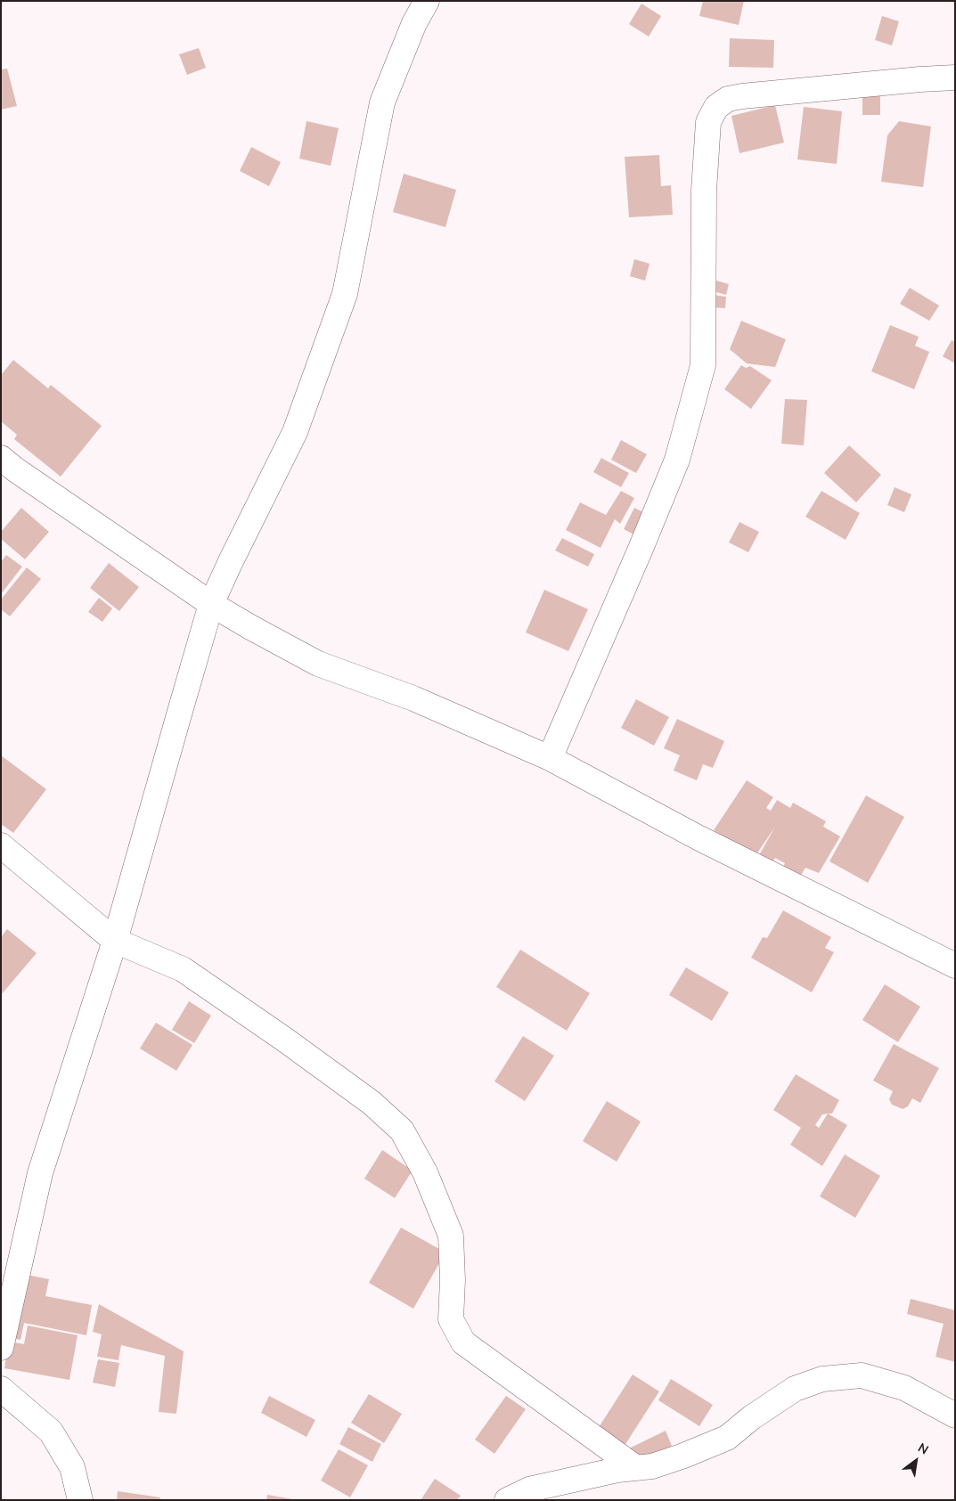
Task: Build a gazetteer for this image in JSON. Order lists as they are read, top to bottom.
{
  "north": "top right"
}
